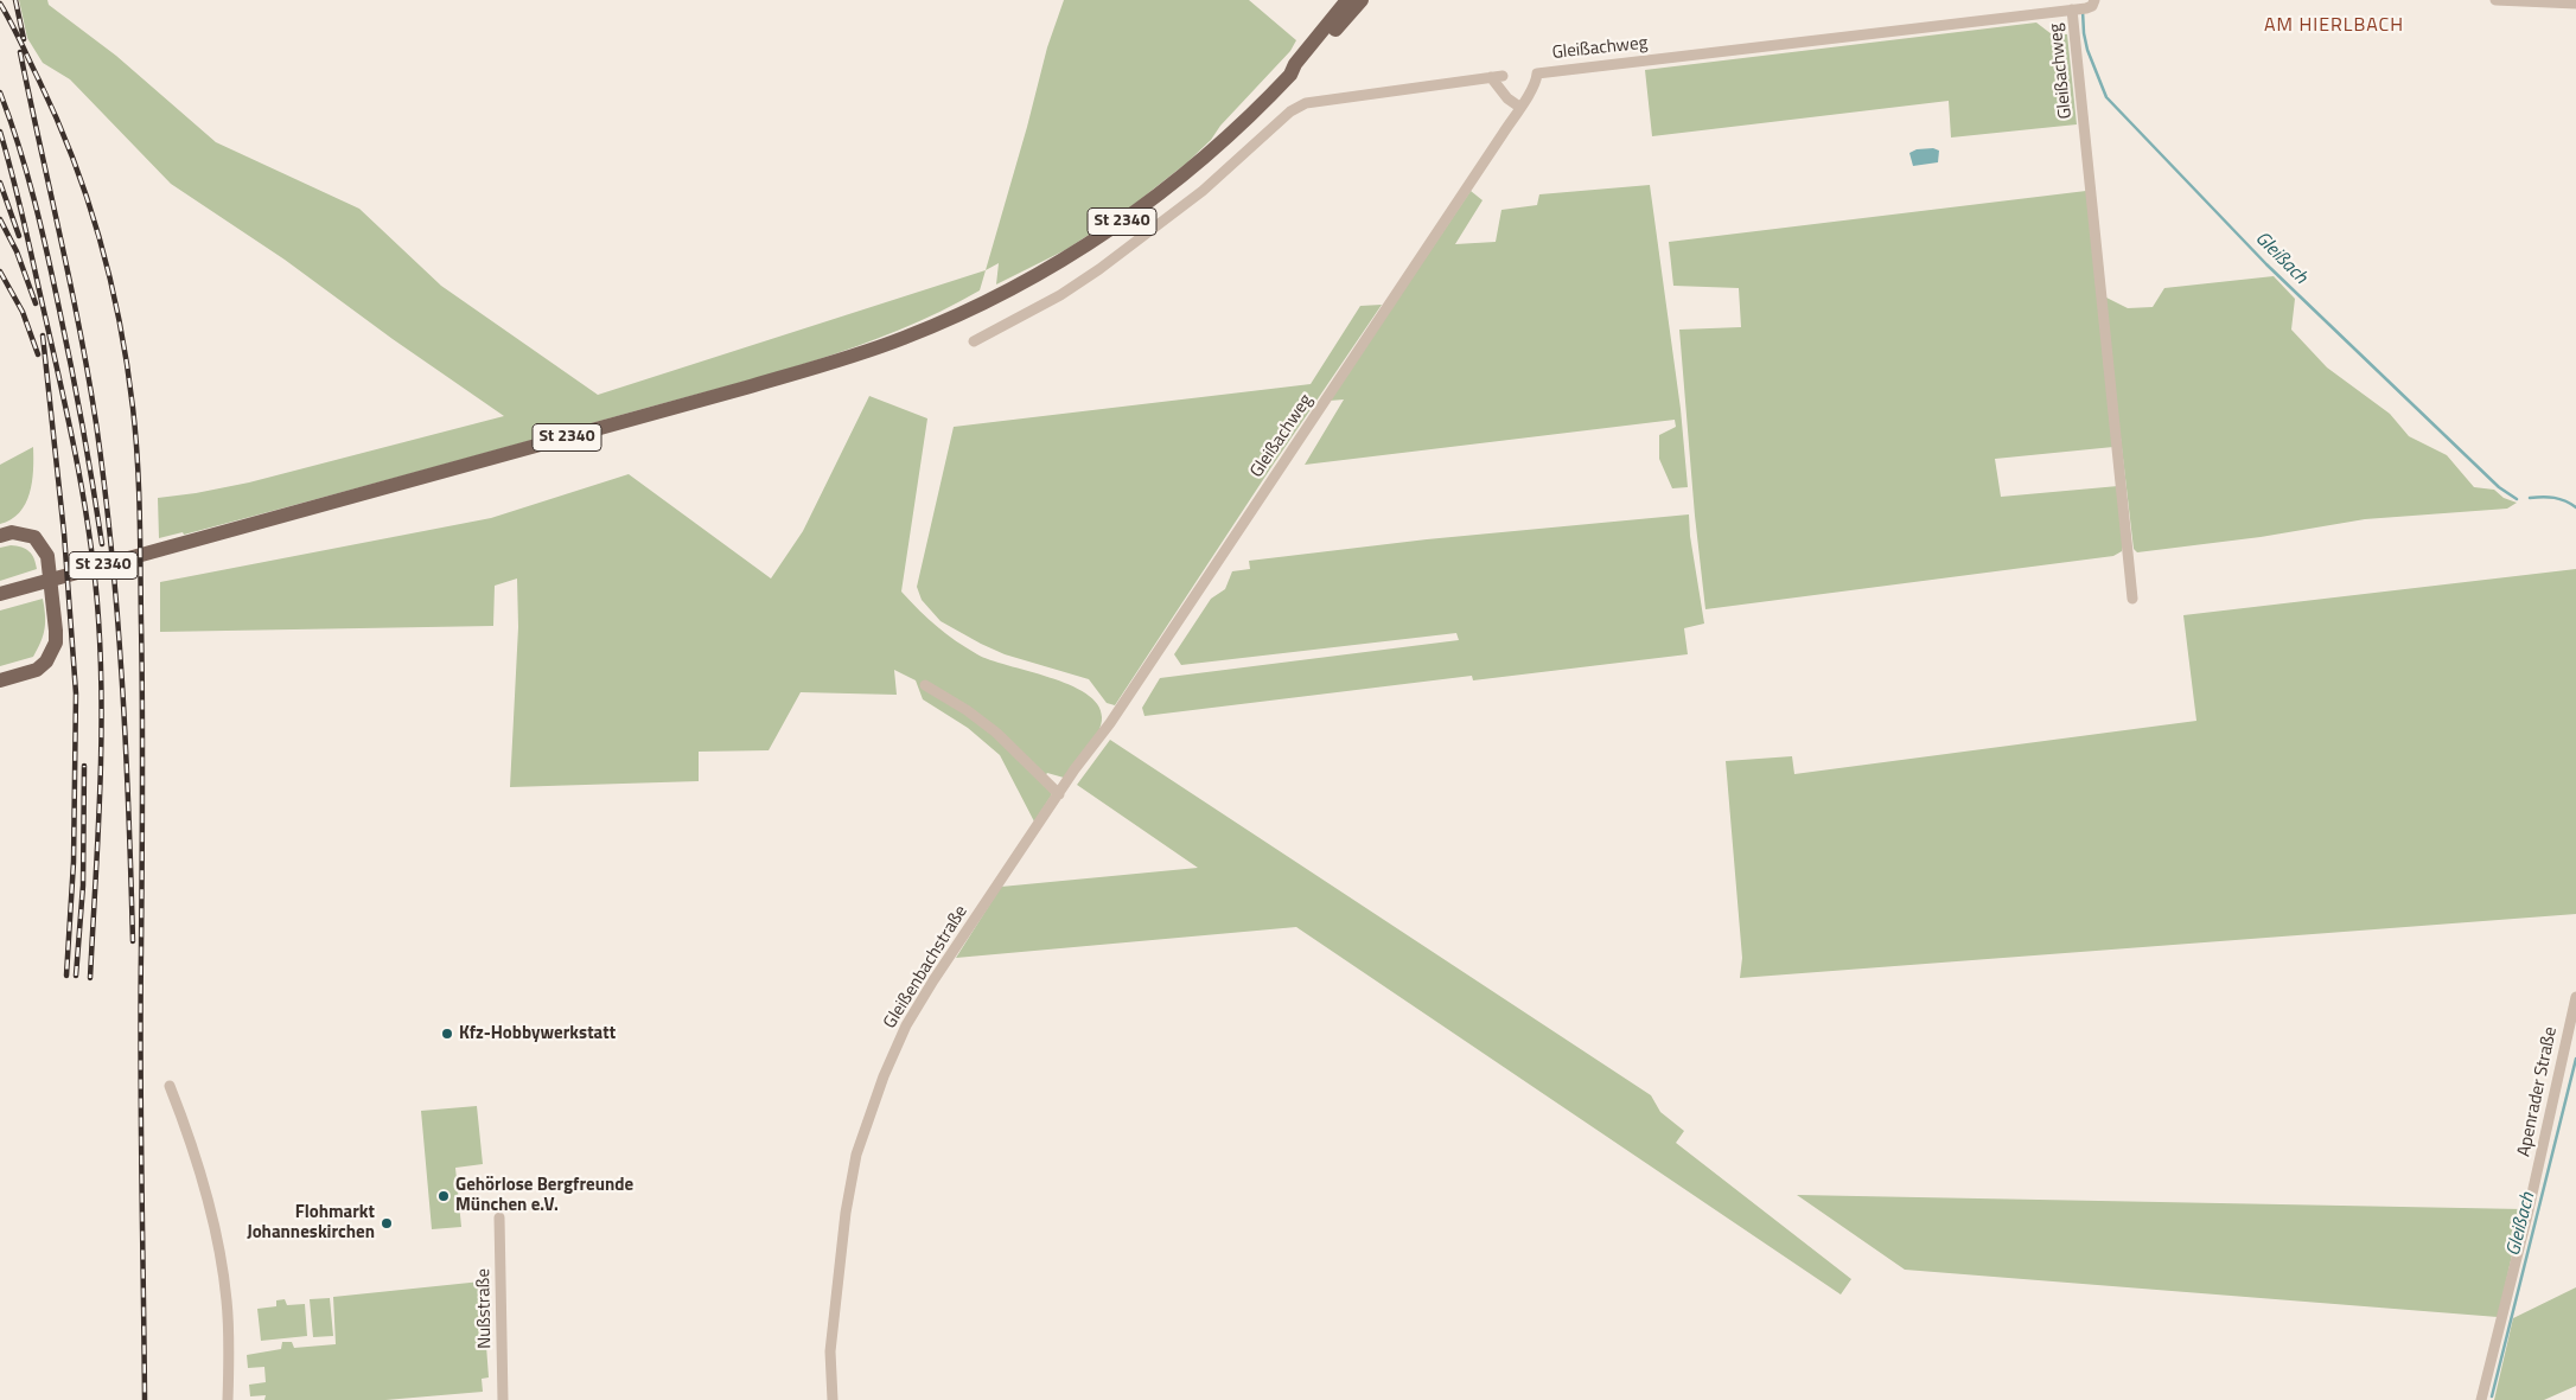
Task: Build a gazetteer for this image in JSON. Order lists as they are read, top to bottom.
{
  "streets": {
    "main road": ["St 2340"],
    "street": [
      "Gleißachweg",
      "Gleißenbachstraße",
      "Apenrader Straße",
      "Nußstraße"
    ]
  },
  "crossings": [
    ["Gleißachweg", "Gleißenbachstraße"]
  ],
  "districts": ["AM HIERLBACH"],
  "water": ["Gleißach"],
  "places": ["Kfz-Hobbywerkstatt", "Gehörlose Bergfreunde München e.V.", "Flohmarkt Johanneskirchen"]
}
